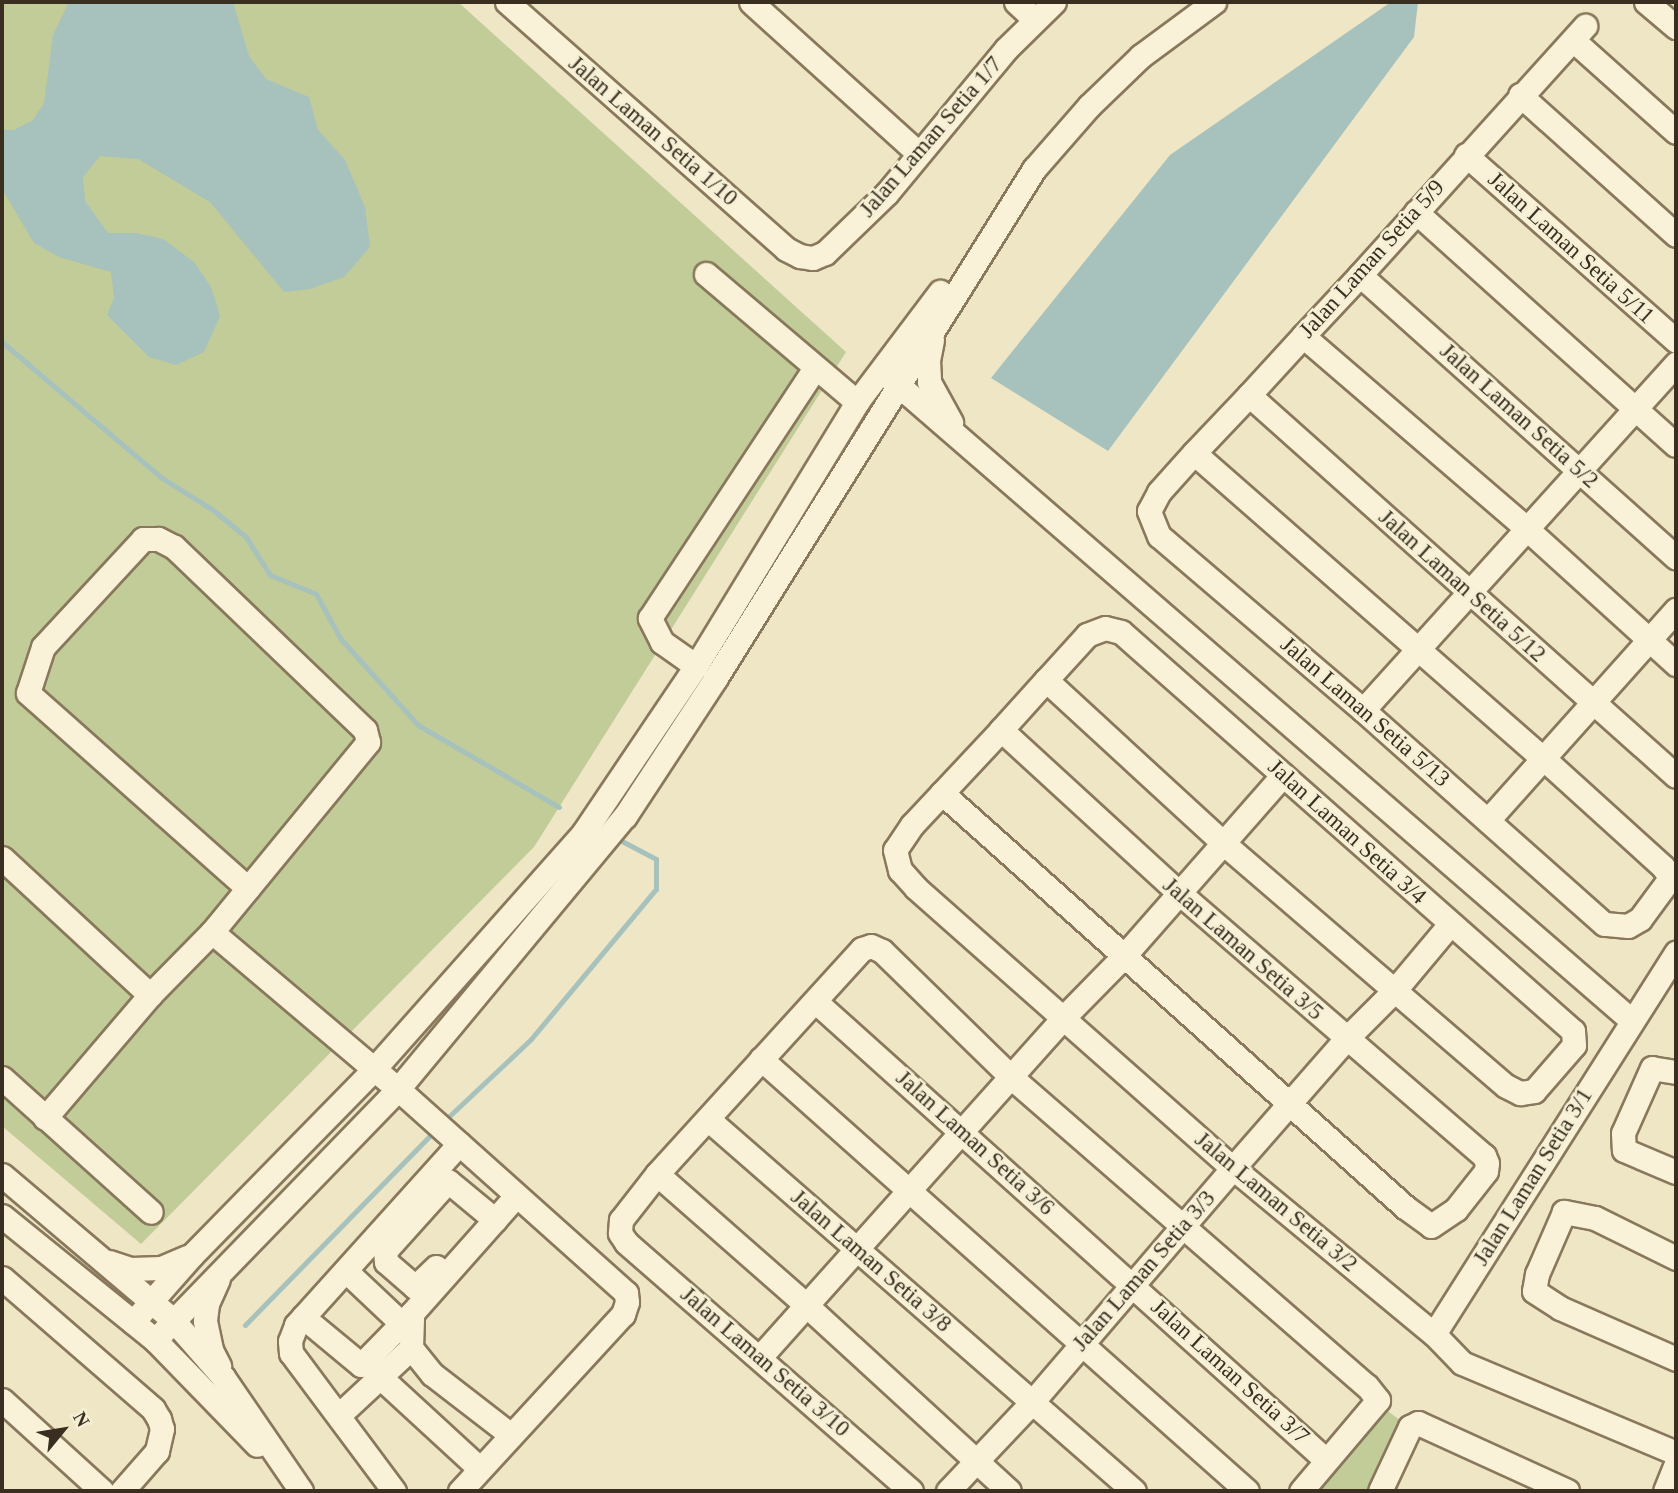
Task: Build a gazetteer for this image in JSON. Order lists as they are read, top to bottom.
{
  "streets": {
    "street": [
      "Jalan Laman Setia 1/10",
      "Jalan Laman Setia 1/7",
      "Jalan Laman Setia 5/11",
      "Jalan Laman Setia 5/9",
      "Jalan Laman Setia 5/2",
      "Jalan Laman Setia 5/12",
      "Jalan Laman Setia 5/13",
      "Jalan Laman Setia 3/4",
      "Jalan Laman Setia 3/5",
      "Jalan Laman Setia 3/6",
      "Jalan Laman Setia 3/1",
      "Jalan Laman Setia 3/2",
      "Jalan Laman Setia 3/8",
      "Jalan Laman Setia 3/3",
      "Jalan Laman Setia 3/10",
      "Jalan Laman Setia 3/7"
    ]
  },
  "crossings": [
    ["Jalan Laman Setia 1/10", "Jalan Laman Setia 1/7"],
    ["Jalan Laman Setia 5/11", "Jalan Laman Setia 5/9"],
    ["Jalan Laman Setia 5/9", "Jalan Laman Setia 5/2"],
    ["Jalan Laman Setia 5/9", "Jalan Laman Setia 5/12"],
    ["Jalan Laman Setia 5/9", "Jalan Laman Setia 5/13"],
    ["Jalan Laman Setia 3/4", "Jalan Laman Setia 3/3"],
    ["Jalan Laman Setia 3/5", "Jalan Laman Setia 3/3"],
    ["Jalan Laman Setia 3/6", "Jalan Laman Setia 3/3"],
    ["Jalan Laman Setia 3/6", "Jalan Laman Setia 3/7"],
    ["Jalan Laman Setia 3/1", "Jalan Laman Setia 3/2"],
    ["Jalan Laman Setia 3/2", "Jalan Laman Setia 3/3"],
    ["Jalan Laman Setia 3/8", "Jalan Laman Setia 3/3"],
    ["Jalan Laman Setia 3/3", "Jalan Laman Setia 3/7"]
  ],
  "north": "top right"
}
